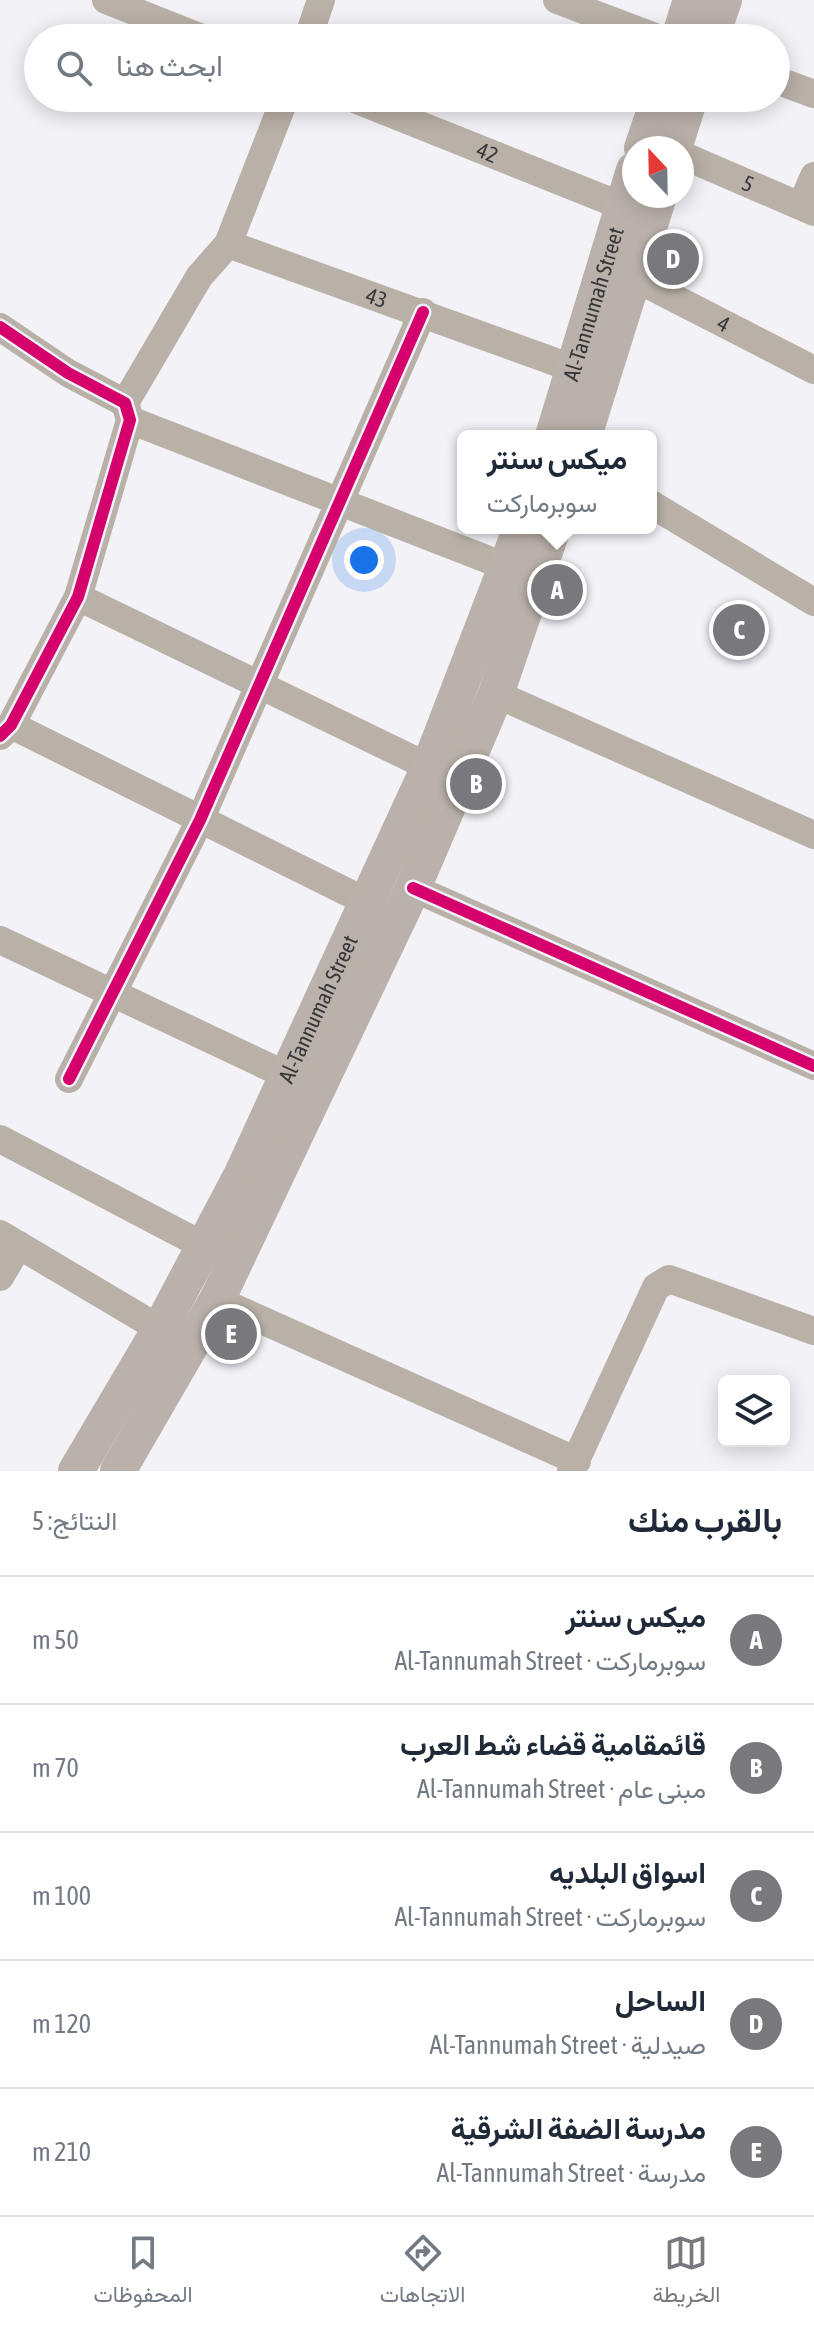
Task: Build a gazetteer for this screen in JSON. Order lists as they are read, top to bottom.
{
  "streets": {
    "main road": ["Al-Tannumah Street"],
    "street": [
      "42",
      "5",
      "43",
      "4"
    ]
  },
  "crossings": [
    ["42", "Al-Tannumah Street"],
    ["43", "Al-Tannumah Street"],
    ["Al-Tannumah Street", "4"]
  ],
  "north": "top",
  "page": {
    "search": "ابحث هنا",
    "pins": [
      "D",
      "A",
      "C",
      "B",
      "E"
    ],
    "popup": ["ميكس سنتر", "سوبرماركت"],
    "heading": ["بالقرب منك", "النتائج: 5"],
    "list": [
      {
        "mark": "A",
        "name": "ميكس سنتر",
        "note": "سوبرماركت · Al-Tannumah Street",
        "value": "50 m"
      },
      {
        "mark": "B",
        "name": "قائمقامية قضاء شط العرب",
        "note": "مبنى عام · Al-Tannumah Street",
        "value": "70 m"
      },
      {
        "mark": "C",
        "name": "اسواق البلديه",
        "note": "سوبرماركت · Al-Tannumah Street",
        "value": "100 m"
      },
      {
        "mark": "D",
        "name": "الساحل",
        "note": "صيدلية · Al-Tannumah Street",
        "value": "120 m"
      },
      {
        "mark": "E",
        "name": "مدرسة الضفة الشرقية",
        "note": "مدرسة · Al-Tannumah Street",
        "value": "210 m"
      }
    ],
    "nav": ["الخريطة", "الاتجاهات", "المحفوظات"]
  }
}
